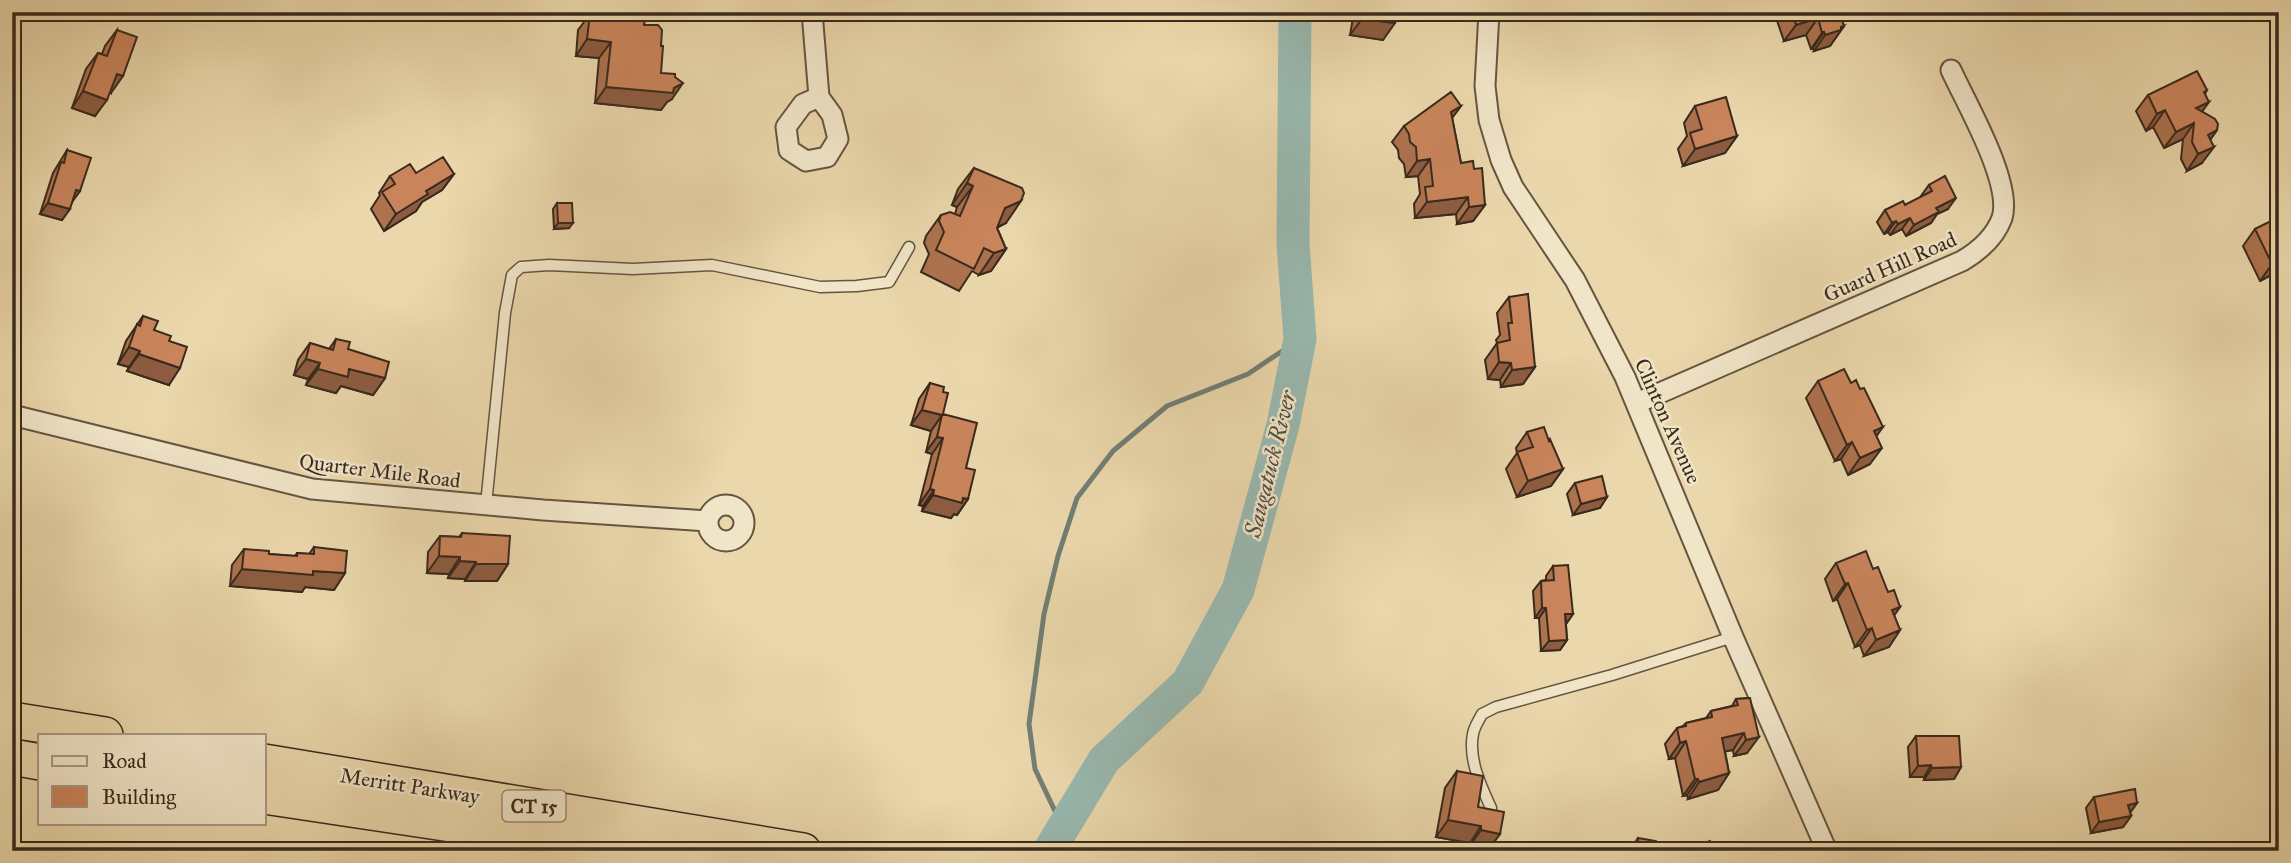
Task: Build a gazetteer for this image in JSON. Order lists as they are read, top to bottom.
{
  "streets": {
    "highway": ["Merritt Parkway", "CT 15"],
    "street": ["Guard Hill Road", "Clinton Avenue", "Quarter Mile Road"]
  },
  "crossings": [
    ["Guard Hill Road", "Clinton Avenue"]
  ],
  "water": ["Saugatuck River"],
  "legend": ["Road", "Building"]
}
